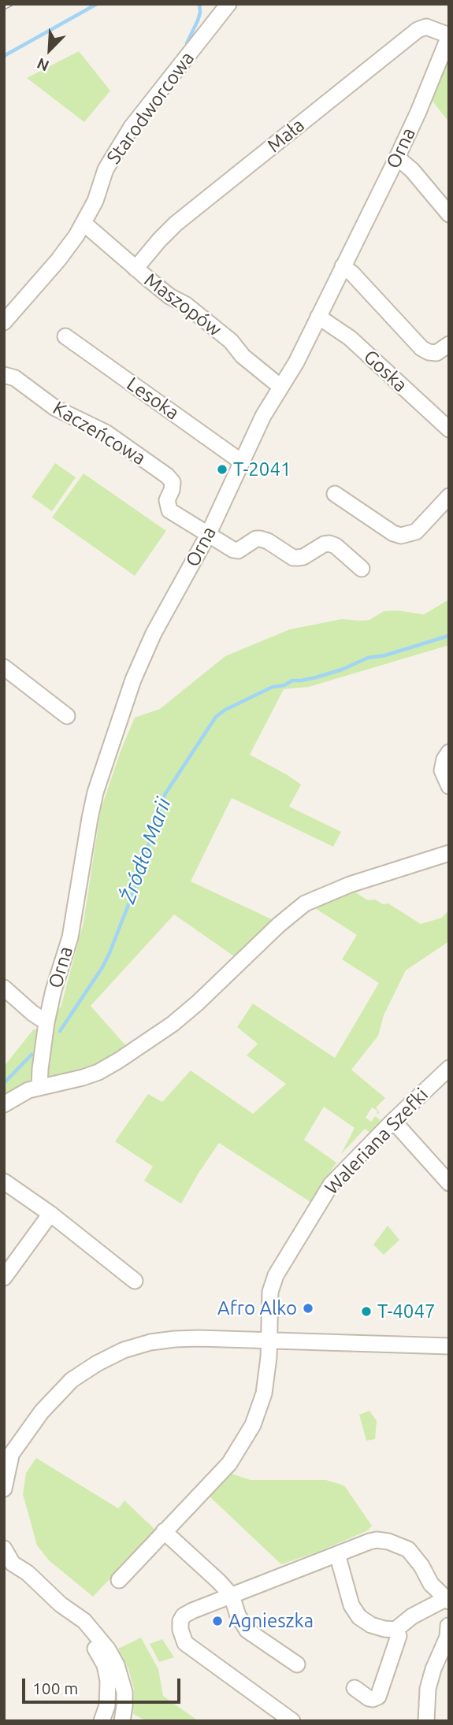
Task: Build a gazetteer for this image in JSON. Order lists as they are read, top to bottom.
{
  "streets": {
    "street": [
      "Starodworcowa",
      "Mała",
      "Orna",
      "Maszopów",
      "Goska",
      "Lesoka",
      "Kaczeńcowa",
      "Waleriana Szefki"
    ]
  },
  "crossings": [
    ["Starodworcowa", "Maszopów"],
    ["Mała", "Orna"],
    ["Mała", "Maszopów"],
    ["Orna", "Maszopów"],
    ["Orna", "Goska"],
    ["Orna", "Lesoka"],
    ["Orna", "Kaczeńcowa"]
  ],
  "water": ["Źródło Marii"],
  "places": [
    "T-2041",
    "Afro Alko",
    "T-4047",
    "Agnieszka"
  ],
  "scale_bar": "100 m",
  "north": "bottom left"
}
